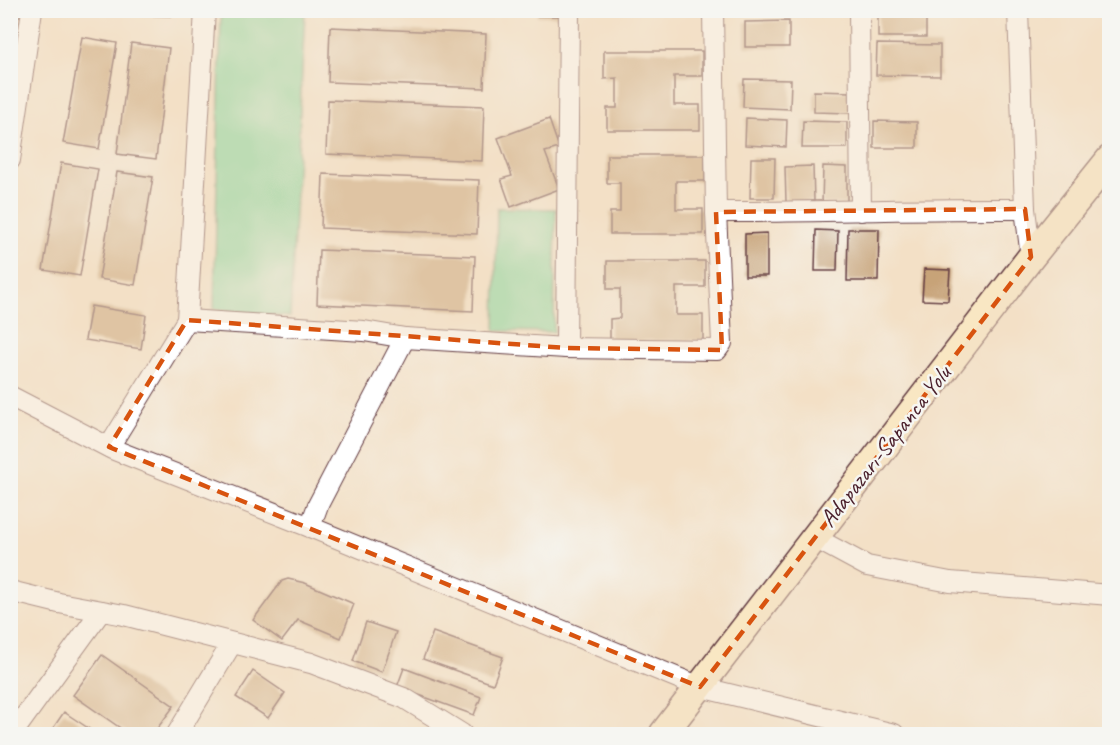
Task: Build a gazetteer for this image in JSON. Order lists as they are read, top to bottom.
{
  "streets": {
    "main road": ["Adapazarı-Sapanca Yolu"]
  }
}
